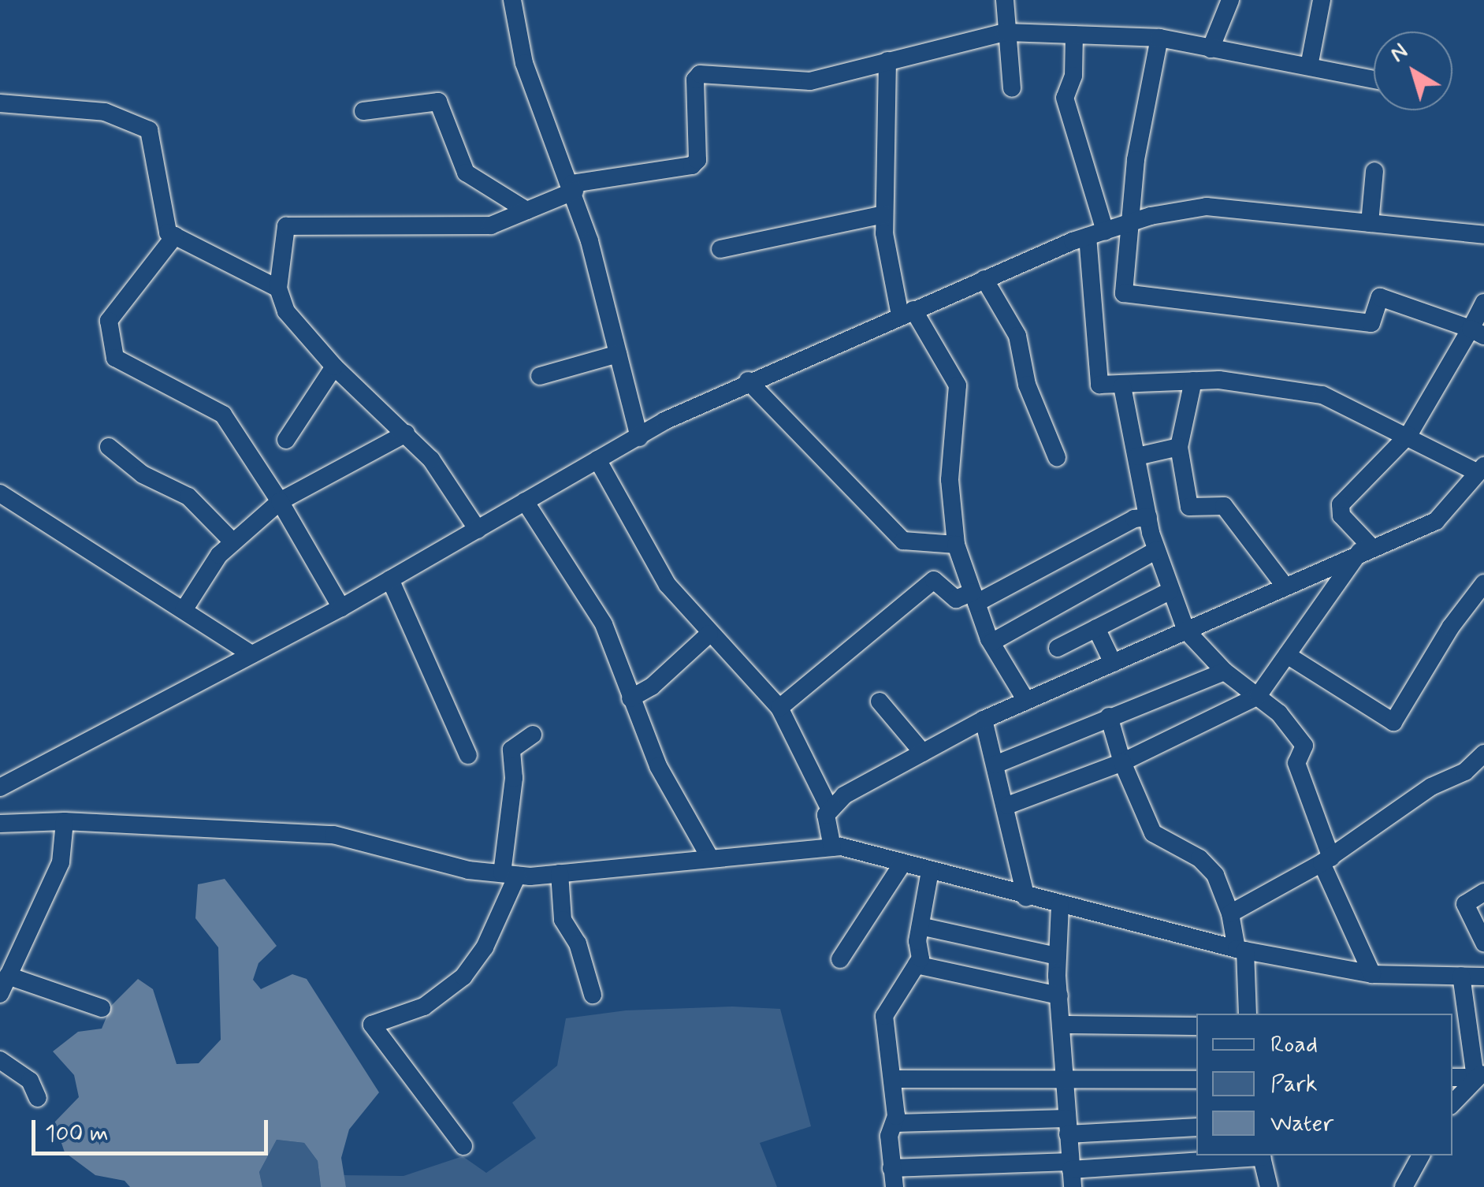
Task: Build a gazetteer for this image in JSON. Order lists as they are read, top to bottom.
{
  "legend": ["Road", "Park", "Water"],
  "scale_bar": "100 m",
  "north": "top left"
}
